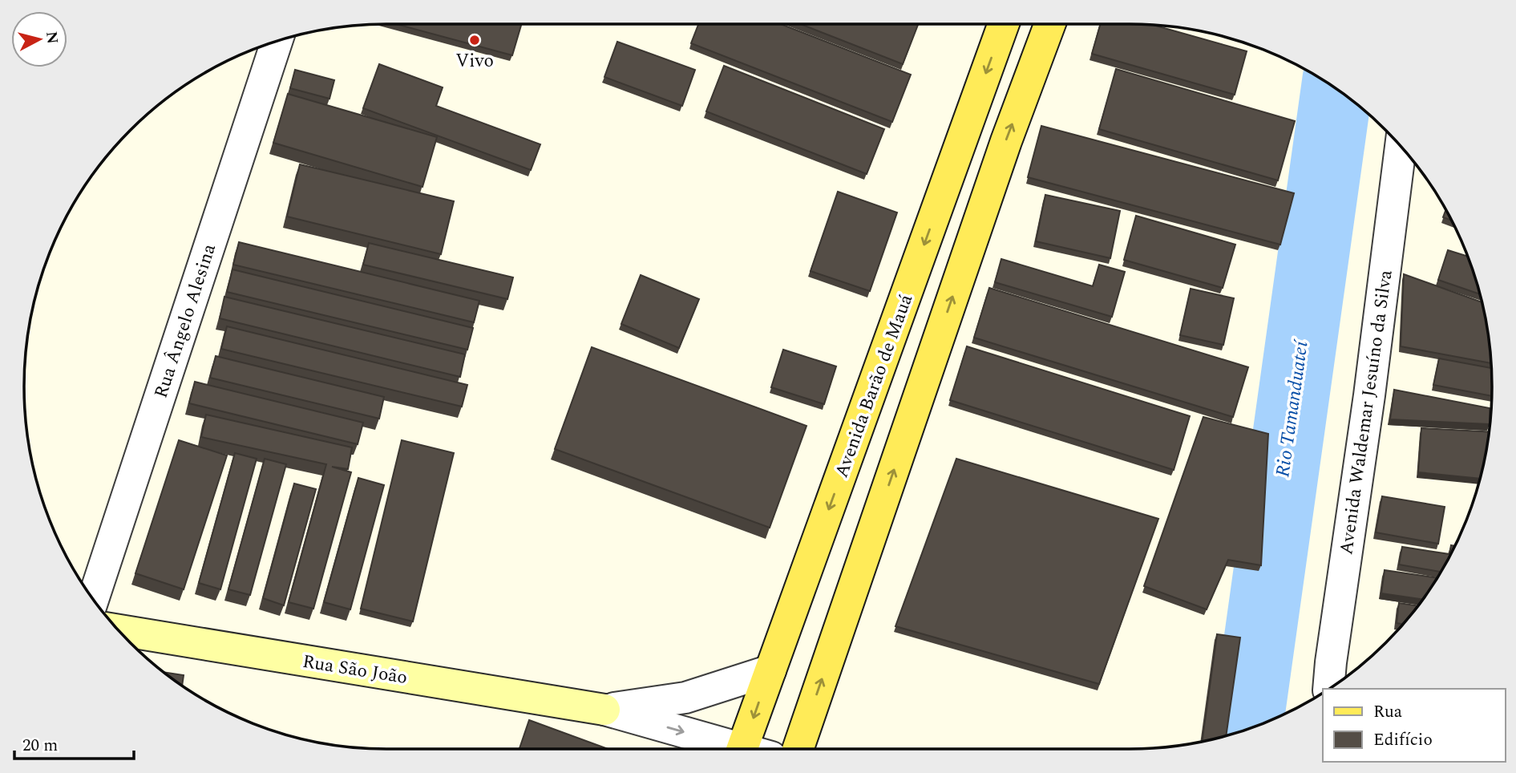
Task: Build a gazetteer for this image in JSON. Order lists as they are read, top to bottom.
{
  "streets": {
    "main road": ["Avenida Barão de Mauá"],
    "street": ["Rua Ângelo Alesina", "Avenida Waldemar Jesuíno da Silva", "Rua São João"]
  },
  "crossings": [
    ["Avenida Barão de Mauá", "Rua São João"]
  ],
  "water": ["Rio Tamanduateí"],
  "places": ["Vivo"],
  "legend": ["Rua", "Edifício"],
  "scale_bar": "20 m",
  "north": "right"
}
